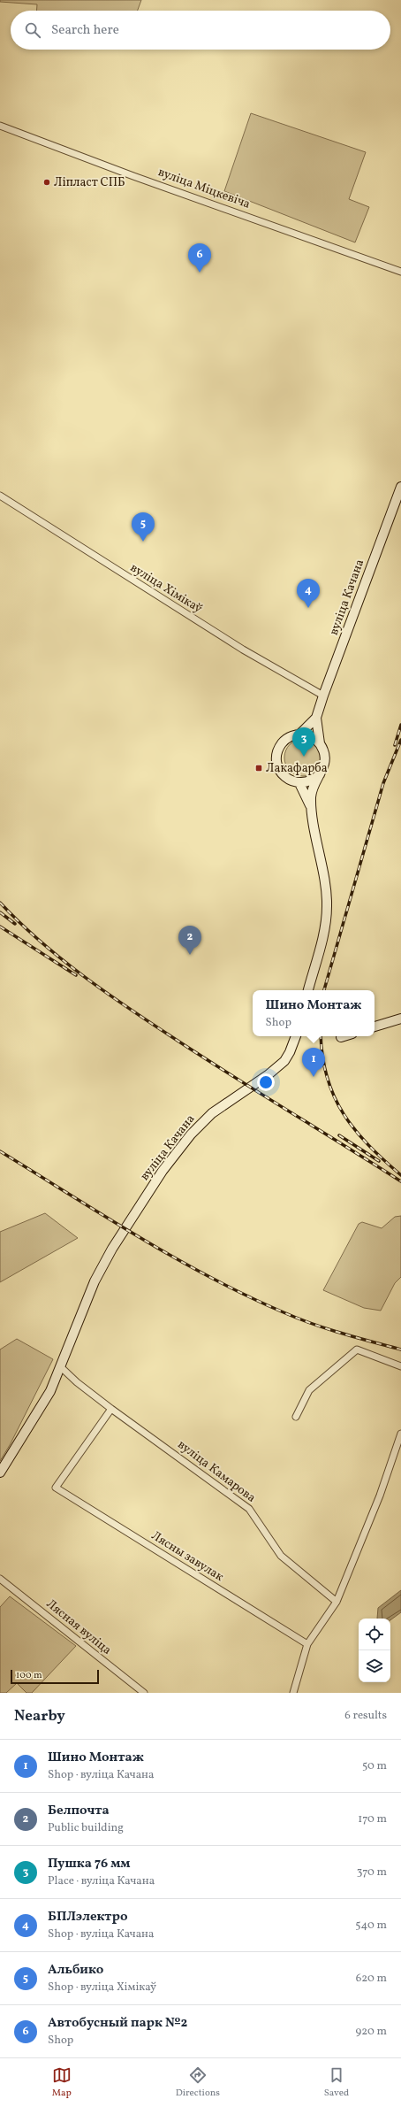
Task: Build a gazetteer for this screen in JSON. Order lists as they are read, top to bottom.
{
  "streets": {
    "main road": ["вуліца Качана"],
    "street": [
      "вуліца Міцкевіча",
      "вуліца Хімікаў",
      "вуліца Камарова",
      "Лясны завулак",
      "Лясная вуліца"
    ]
  },
  "crossings": [
    ["вуліца Хімікаў", "вуліца Качана"],
    ["вуліца Качана", "вуліца Камарова"],
    ["вуліца Камарова", "Лясны завулак"]
  ],
  "places": {
    "other": ["Ліпласт СПБ"],
    "transit": ["Лакафарба"]
  },
  "scale_bar": "100 m",
  "page": {
    "search": "Search here",
    "pins": [
      "6",
      "5",
      "4",
      "3",
      "2",
      "1"
    ],
    "popup": ["Шино Монтаж", "Shop"],
    "scale": "100 m",
    "heading": ["Nearby", "6 results"],
    "list": [
      {
        "mark": "1",
        "name": "Шино Монтаж",
        "note": "Shop · вуліца Качана",
        "value": "50 m"
      },
      {
        "mark": "2",
        "name": "Белпочта",
        "note": "Public building",
        "value": "170 m"
      },
      {
        "mark": "3",
        "name": "Пушка 76 мм",
        "note": "Place · вуліца Качана",
        "value": "370 m"
      },
      {
        "mark": "4",
        "name": "БПЛэлектро",
        "note": "Shop · вуліца Качана",
        "value": "540 m"
      },
      {
        "mark": "5",
        "name": "Альбико",
        "note": "Shop · вуліца Хімікаў",
        "value": "620 m"
      },
      {
        "mark": "6",
        "name": "Автобусный парк №2",
        "note": "Shop",
        "value": "920 m"
      }
    ],
    "nav": ["Map", "Directions", "Saved"]
  }
}
